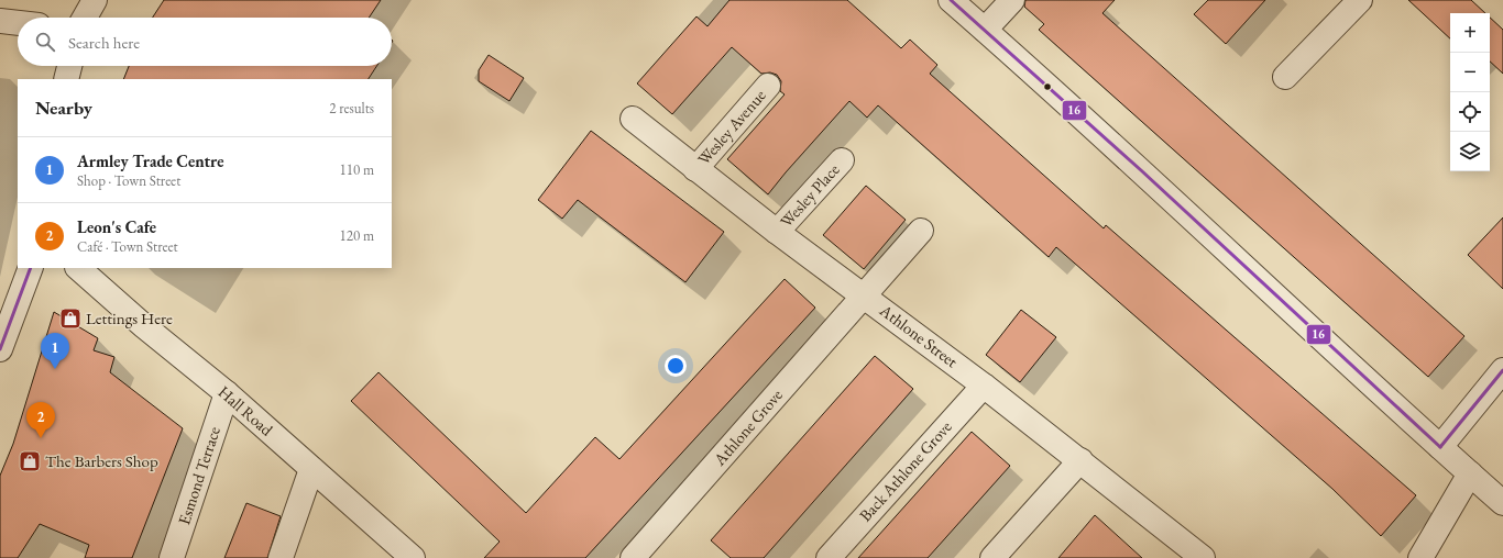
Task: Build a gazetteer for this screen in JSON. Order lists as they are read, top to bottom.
{
  "streets": {
    "street": [
      "Wesley Avenue",
      "Wesley Place",
      "Athlone Street",
      "Hall Road",
      "Athlone Grove",
      "Back Athlone Grove",
      "Esmond Terrace"
    ]
  },
  "crossings": [
    ["Wesley Avenue", "Athlone Street"],
    ["Wesley Place", "Athlone Street"],
    ["Athlone Street", "Athlone Grove"],
    ["Athlone Street", "Back Athlone Grove"],
    ["Hall Road", "Esmond Terrace"]
  ],
  "places": {
    "shop": ["Lettings Here", "The Barbers Shop"]
  },
  "lines": ["transit line 16"],
  "page": {
    "map_buttons": ["+", "−"],
    "search": "Search here",
    "heading": ["Nearby", "2 results"],
    "list": [
      {
        "mark": "1",
        "name": "Armley Trade Centre",
        "note": "Shop · Town Street",
        "value": "110 m"
      },
      {
        "mark": "2",
        "name": "Leon's Cafe",
        "note": "Café · Town Street",
        "value": "120 m"
      }
    ],
    "pins": ["1", "2"]
  }
}
